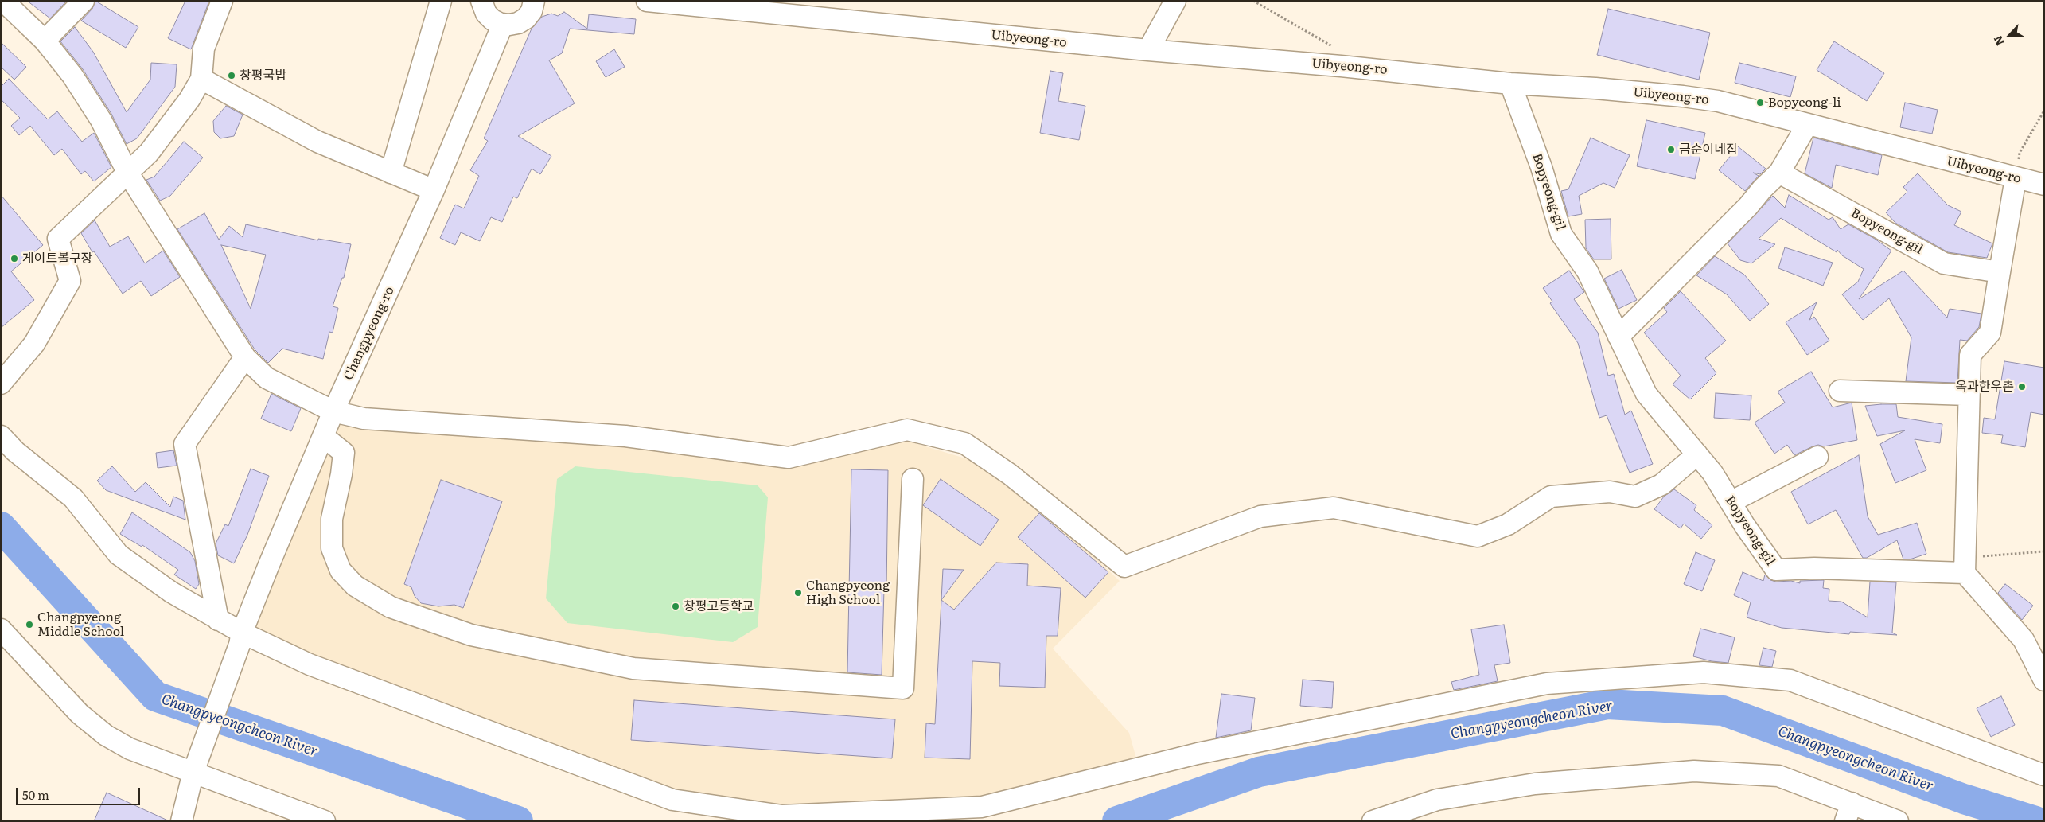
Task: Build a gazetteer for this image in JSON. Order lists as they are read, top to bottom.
{
  "streets": {
    "street": ["Uibyeong-ro", "Bopyeong-gil", "Changpyeong-ro"]
  },
  "crossings": [
    ["Uibyeong-ro", "Bopyeong-gil"]
  ],
  "water": ["Changpyeongcheon River"],
  "places": [
    "창평국밥",
    "Bopyeong-li",
    "금순이네집",
    "게이트볼구장",
    "옥과한우촌",
    "Changpyeong High School",
    "창평고등학교",
    "Changpyeong Middle School"
  ],
  "scale_bar": "50 m",
  "north": "bottom left"
}
